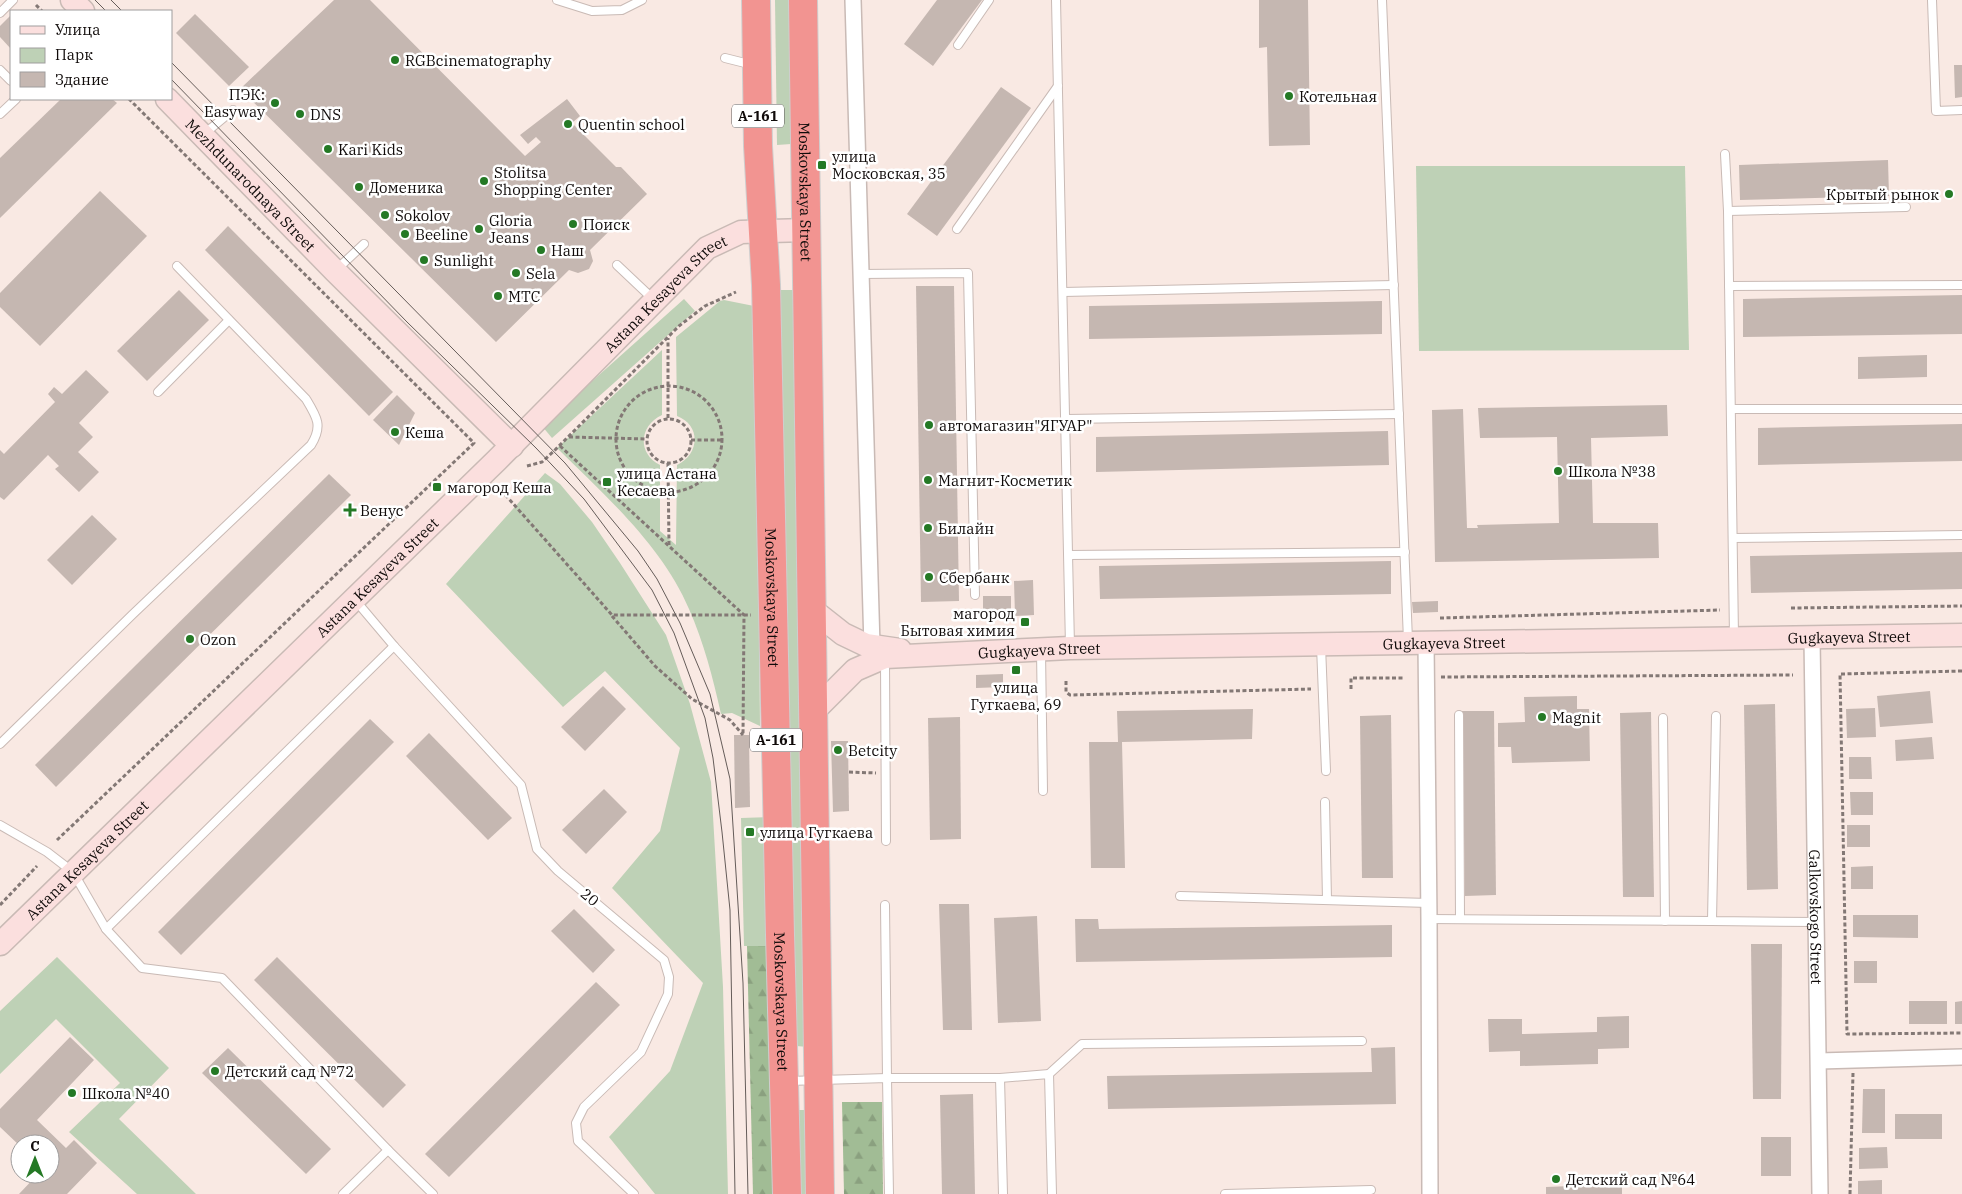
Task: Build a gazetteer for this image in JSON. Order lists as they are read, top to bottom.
{
  "streets": {
    "highway": ["А-161", "Moskovskaya Street"],
    "street": [
      "Mezhdunarodnaya Street",
      "Astana Kesayeva Street",
      "Gugkayeva Street",
      "Galkovskogo Street"
    ],
    "lane": ["20"]
  },
  "crossings": [
    ["Mezhdunarodnaya Street", "Astana Kesayeva Street"],
    ["Moskovskaya Street", "Astana Kesayeva Street"],
    ["Moskovskaya Street", "Gugkayeva Street"],
    ["Astana Kesayeva Street", "20"],
    ["Gugkayeva Street", "Galkovskogo Street"]
  ],
  "places": {
    "other": [
      "RGBcinematography",
      "Котельная",
      "ПЭК: Easyway",
      "DNS",
      "Quentin school",
      "Kari Kids",
      "Stolitsa Shopping Center",
      "Доменика",
      "Крытый рынок",
      "Sokolov",
      "Поиск",
      "Gloria Jeans",
      "Beeline",
      "Наш",
      "Sunlight",
      "Sela",
      "МТС",
      "автомагазин\"ЯГУАР\"",
      "Кеша",
      "Школа №38",
      "Магнит-Косметик",
      "Билайн",
      "Сбербанк",
      "Ozon",
      "Magnit",
      "Betcity",
      "Детский сад №72",
      "Школа №40",
      "Детский сад №64"
    ],
    "transit": [
      "улица Московская, 35",
      "улица Астана Кесаева",
      "магород Кеша",
      "магород Бытовая химия",
      "улица Гугкаева, 69",
      "улица Гугкаева"
    ],
    "health": ["Венус"]
  },
  "legend": ["Улица", "Парк", "Здание"],
  "north": "top"
}
